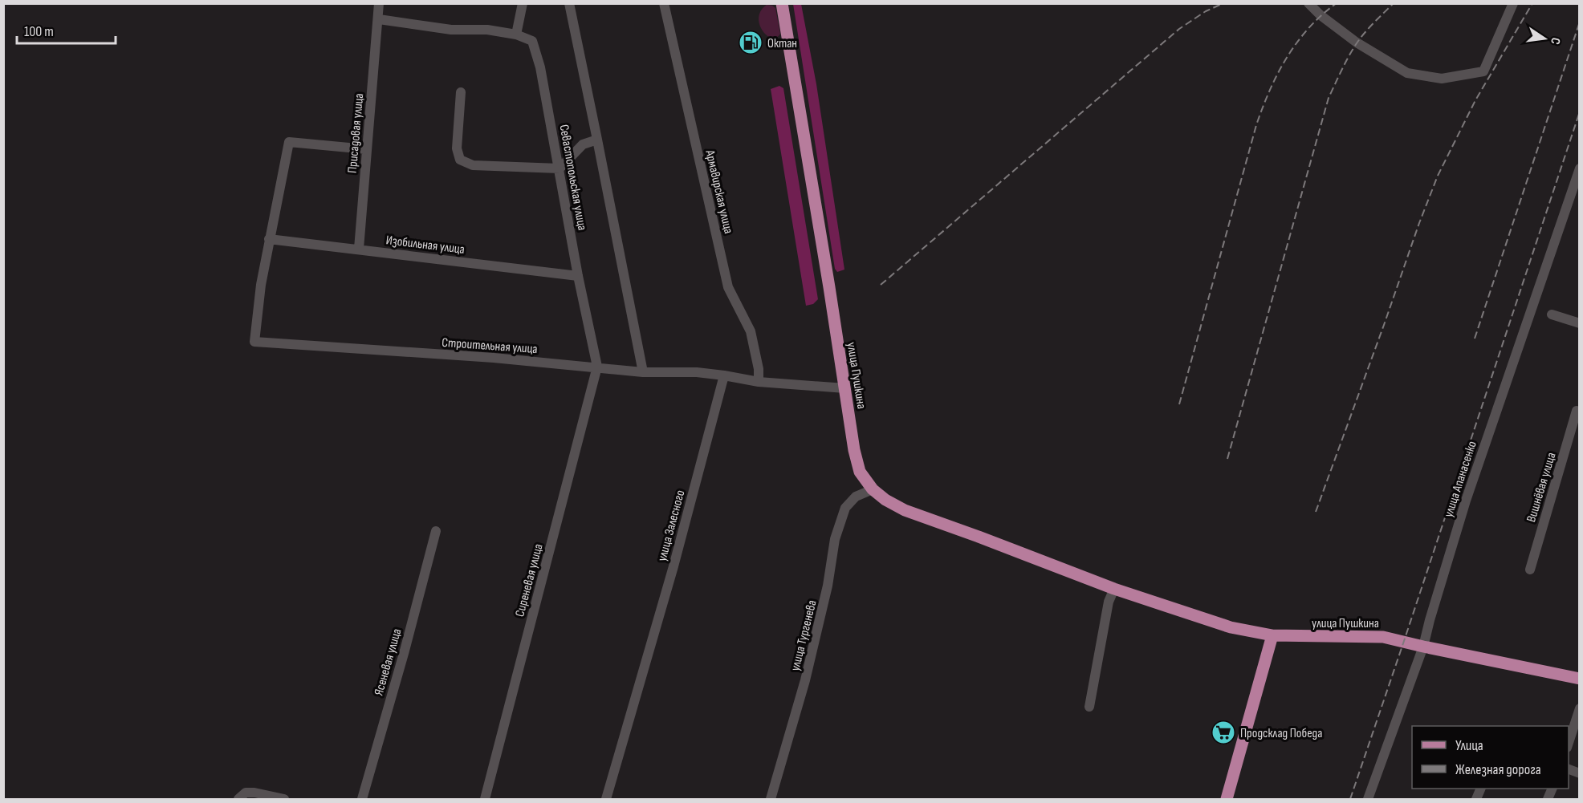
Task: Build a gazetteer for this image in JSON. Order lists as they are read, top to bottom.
{
  "streets": {
    "main road": ["улица Пушкина"],
    "street": [
      "Присадовая улица",
      "Севастопольская улица",
      "Армавирская улица",
      "Изобильная улица",
      "Строительная улица",
      "улица Апанасенко",
      "Вишнёвая улица",
      "улица Залесного",
      "Сиреневая улица",
      "улица Тургенева",
      "Ясеневая улица"
    ]
  },
  "crossings": [
    ["Присадовая улица", "Изобильная улица"],
    ["Севастопольская улица", "Изобильная улица"],
    ["Севастопольская улица", "Строительная улица"],
    ["Севастопольская улица", "Сиреневая улица"],
    ["Изобильная улица", "Строительная улица"],
    ["Строительная улица", "улица Залесного"],
    ["Строительная улица", "Сиреневая улица"],
    ["улица Пушкина", "улица Апанасенко"],
    ["улица Пушкина", "улица Тургенева"]
  ],
  "places": {
    "fuel station": ["Октан"],
    "supermarket": ["Продсклад Победа"]
  },
  "legend": ["Улица", "Железная дорога"],
  "scale_bar": "100 m",
  "north": "right"
}
